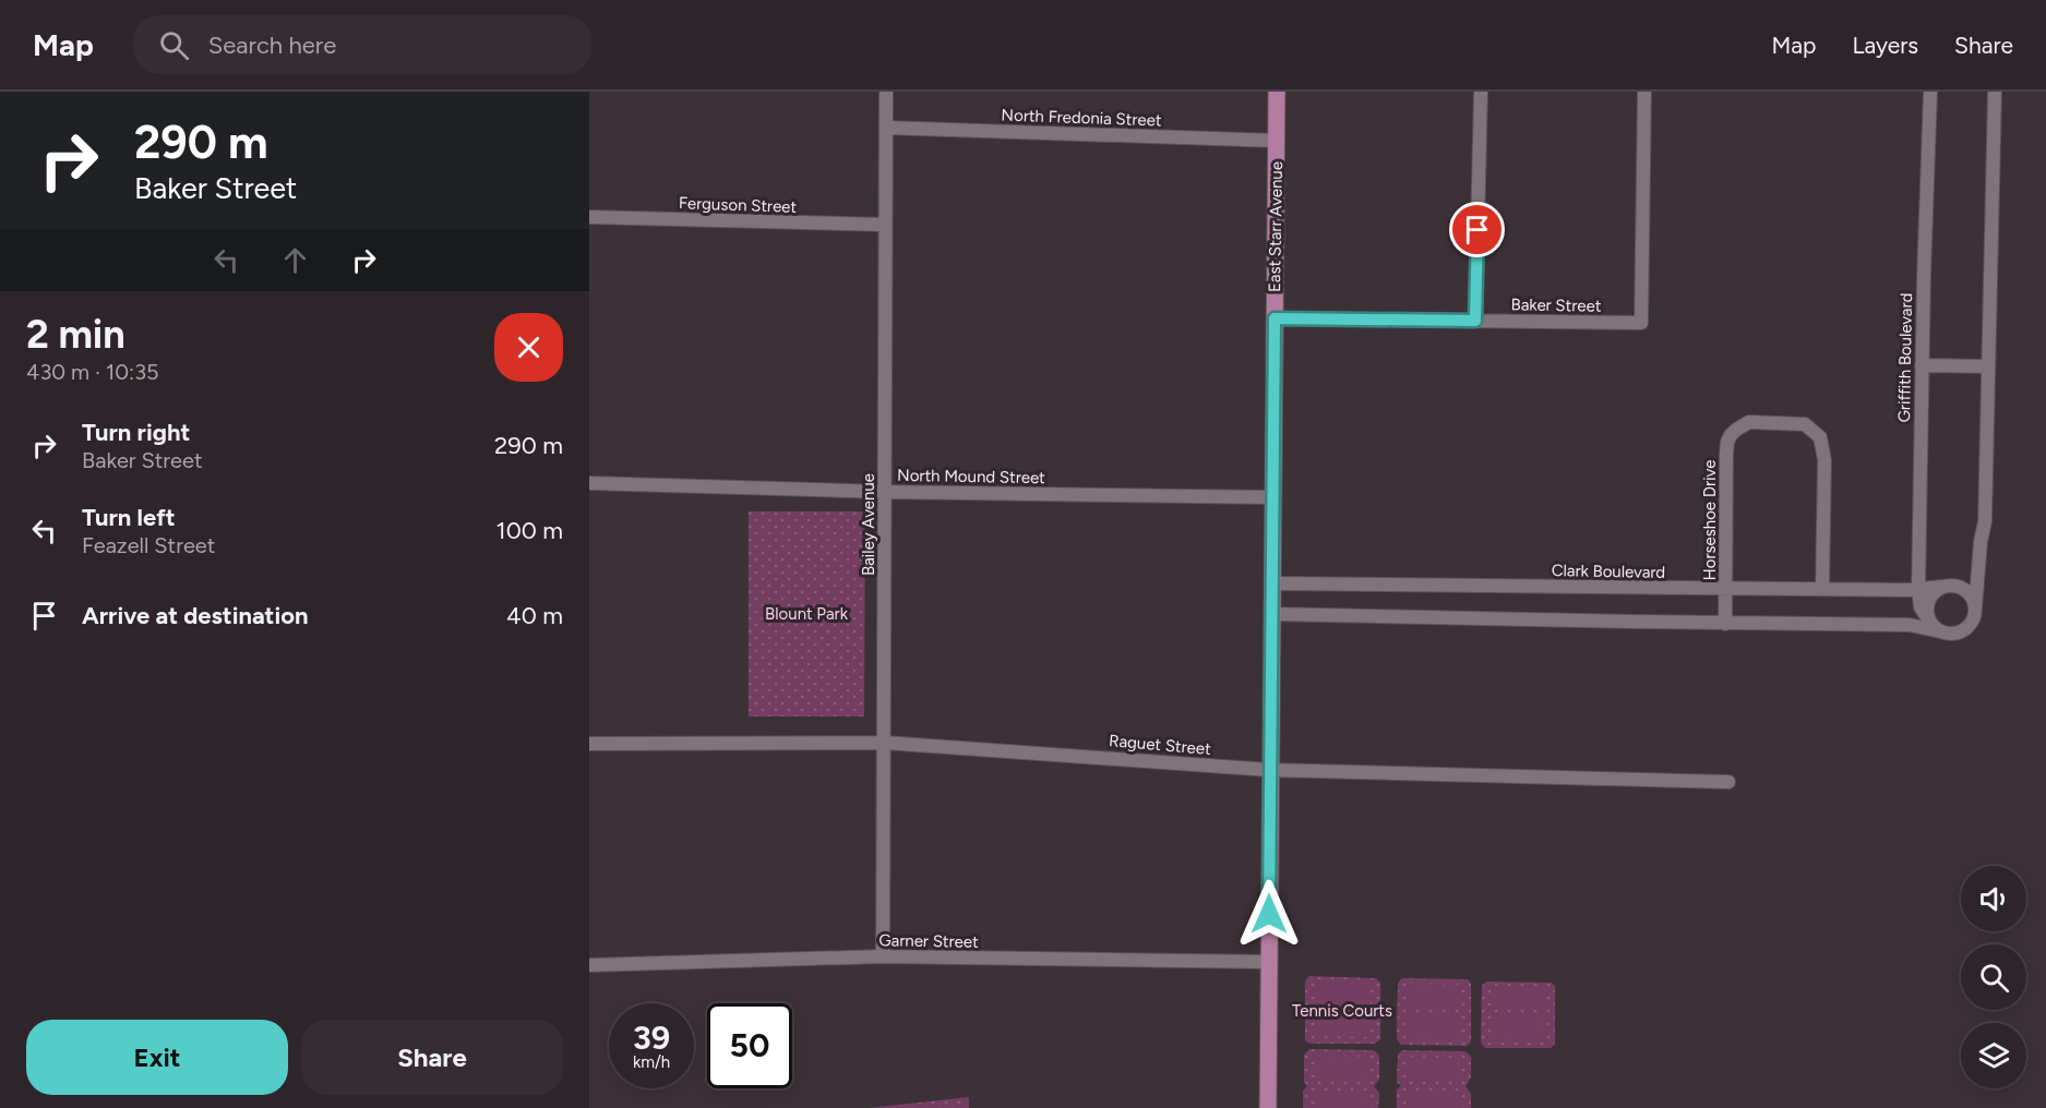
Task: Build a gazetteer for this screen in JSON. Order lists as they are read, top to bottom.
{
  "streets": {
    "main road": ["East Starr Avenue"],
    "street": [
      "North Fredonia Street",
      "Ferguson Street",
      "Baker Street",
      "Griffith Boulevard",
      "North Mound Street",
      "Horseshoe Drive",
      "Bailey Avenue",
      "Clark Boulevard",
      "Raguet Street",
      "Garner Street"
    ]
  },
  "crossings": [
    ["North Fredonia Street", "East Starr Avenue"],
    ["North Fredonia Street", "Bailey Avenue"],
    ["Ferguson Street", "Bailey Avenue"],
    ["East Starr Avenue", "Baker Street"],
    ["East Starr Avenue", "North Mound Street"],
    ["East Starr Avenue", "Clark Boulevard"],
    ["East Starr Avenue", "Raguet Street"],
    ["East Starr Avenue", "Garner Street"],
    ["Griffith Boulevard", "Clark Boulevard"],
    ["North Mound Street", "Bailey Avenue"],
    ["Horseshoe Drive", "Clark Boulevard"],
    ["Bailey Avenue", "Raguet Street"],
    ["Bailey Avenue", "Garner Street"]
  ],
  "parks": ["Blount Park", "Tennis Courts"],
  "page": {
    "header": "Map",
    "search": "Search here",
    "nav": ["Map", "Layers", "Share"],
    "turn": ["290 m", "Baker Street"],
    "heading": ["2 min", "430 m · 10:35"],
    "list": [
      {
        "name": "Turn right",
        "note": "Baker Street",
        "value": "290 m"
      },
      {
        "name": "Turn left",
        "note": "Feazell Street",
        "value": "100 m"
      },
      {
        "name": "Arrive at destination",
        "value": "40 m"
      }
    ],
    "speed": "39 km/h",
    "limit": "50",
    "buttons": ["Exit", "Share"]
  }
}
